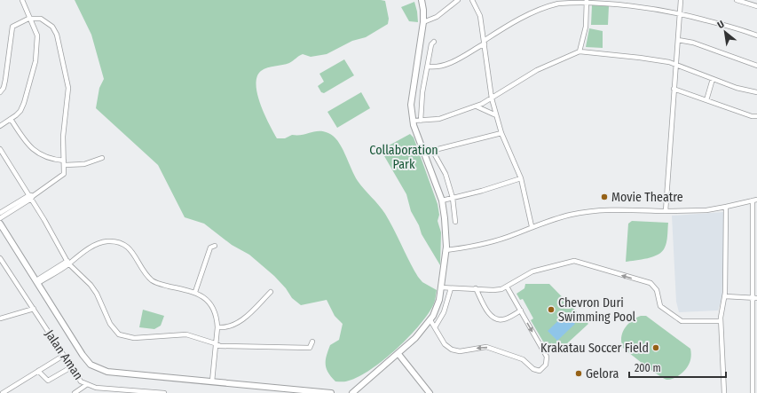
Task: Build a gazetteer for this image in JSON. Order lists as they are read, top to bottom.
{
  "streets": {
    "street": ["Jalan Aman"]
  },
  "parks": ["Collaboration Park"],
  "places": [
    "Movie Theatre",
    "Chevron Duri Swimming Pool",
    "Krakatau Soccer Field",
    "Gelora"
  ],
  "scale_bar": "200 m",
  "north": "top left"
}
